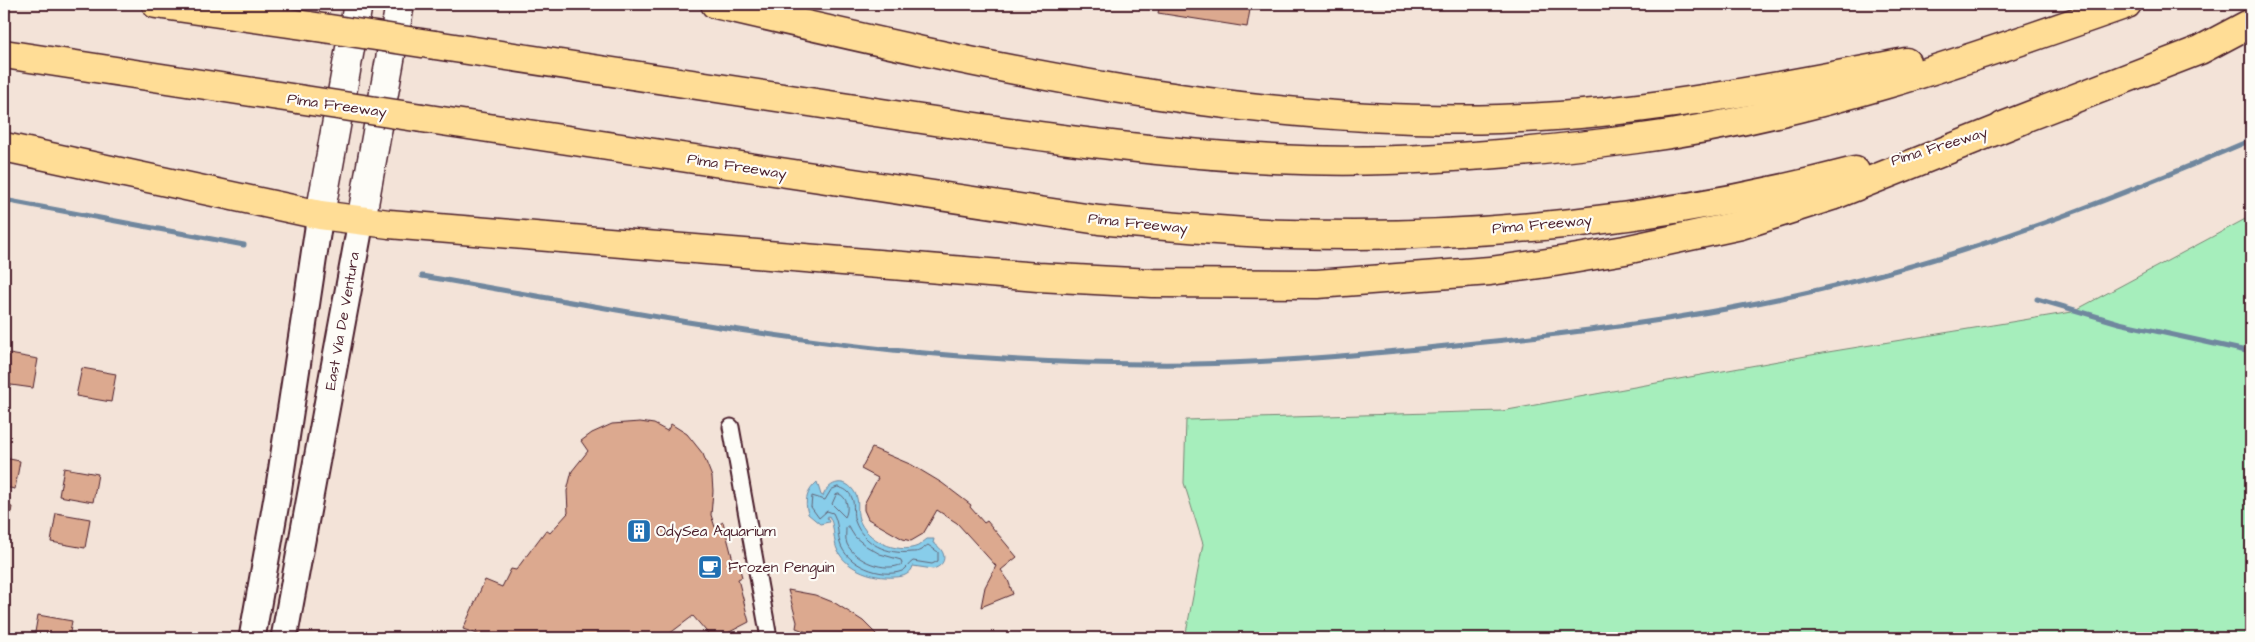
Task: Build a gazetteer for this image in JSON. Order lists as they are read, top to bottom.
{
  "streets": {
    "highway": ["Pima Freeway"],
    "main road": ["East Via De Ventura"]
  },
  "places": {
    "building": ["OdySea Aquarium"],
    "cafe": ["Frozen Penguin"]
  }
}
